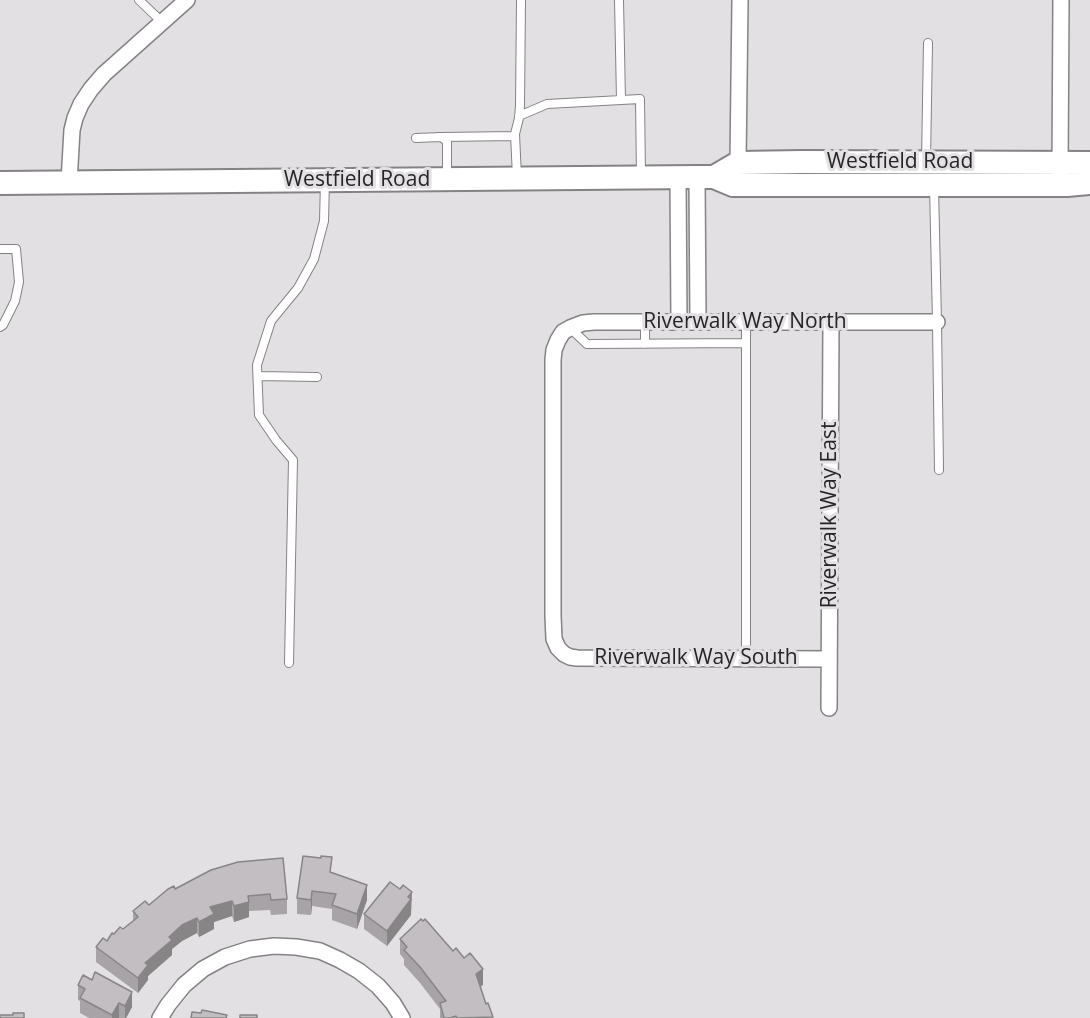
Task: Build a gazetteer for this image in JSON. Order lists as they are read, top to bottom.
{
  "streets": {
    "main road": ["Westfield Road"],
    "street": ["Riverwalk Way North", "Riverwalk Way East", "Riverwalk Way South"]
  },
  "crossings": [
    ["Riverwalk Way North", "Riverwalk Way East"],
    ["Riverwalk Way North", "Riverwalk Way South"],
    ["Riverwalk Way East", "Riverwalk Way South"]
  ]
}
